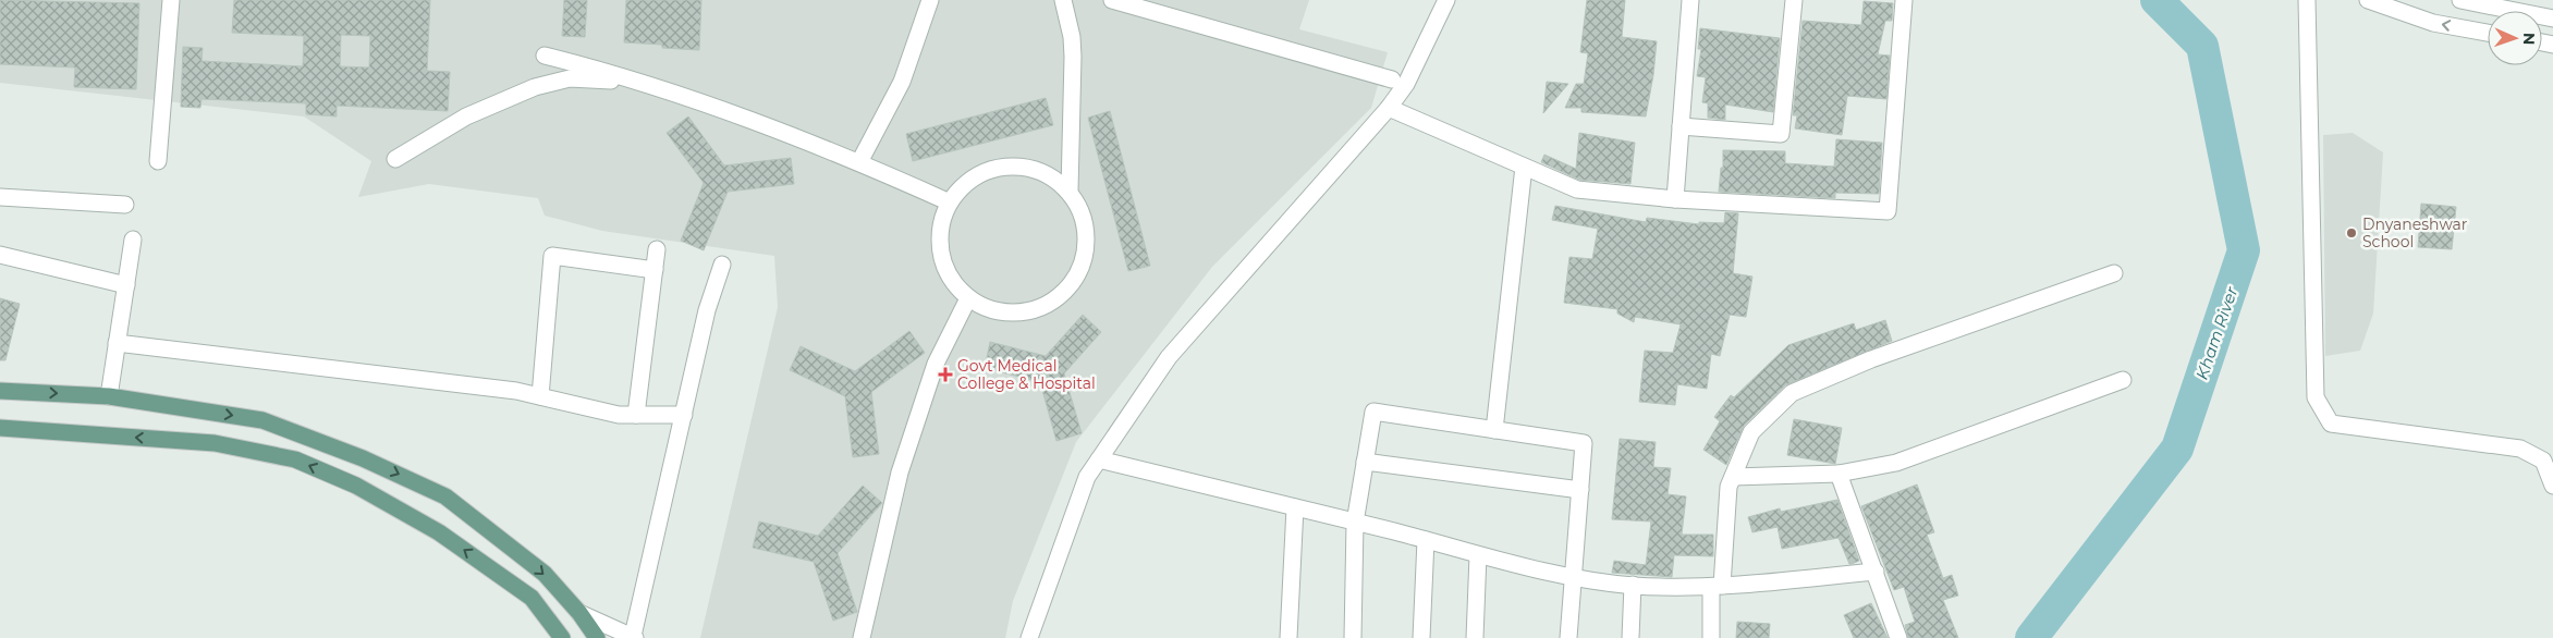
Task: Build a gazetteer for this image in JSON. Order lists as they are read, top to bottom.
{
  "water": ["Kham River"],
  "places": {
    "other": ["Dnyaneshwar School"],
    "health": ["Govt Medical College & Hospital"]
  },
  "north": "right"
}
